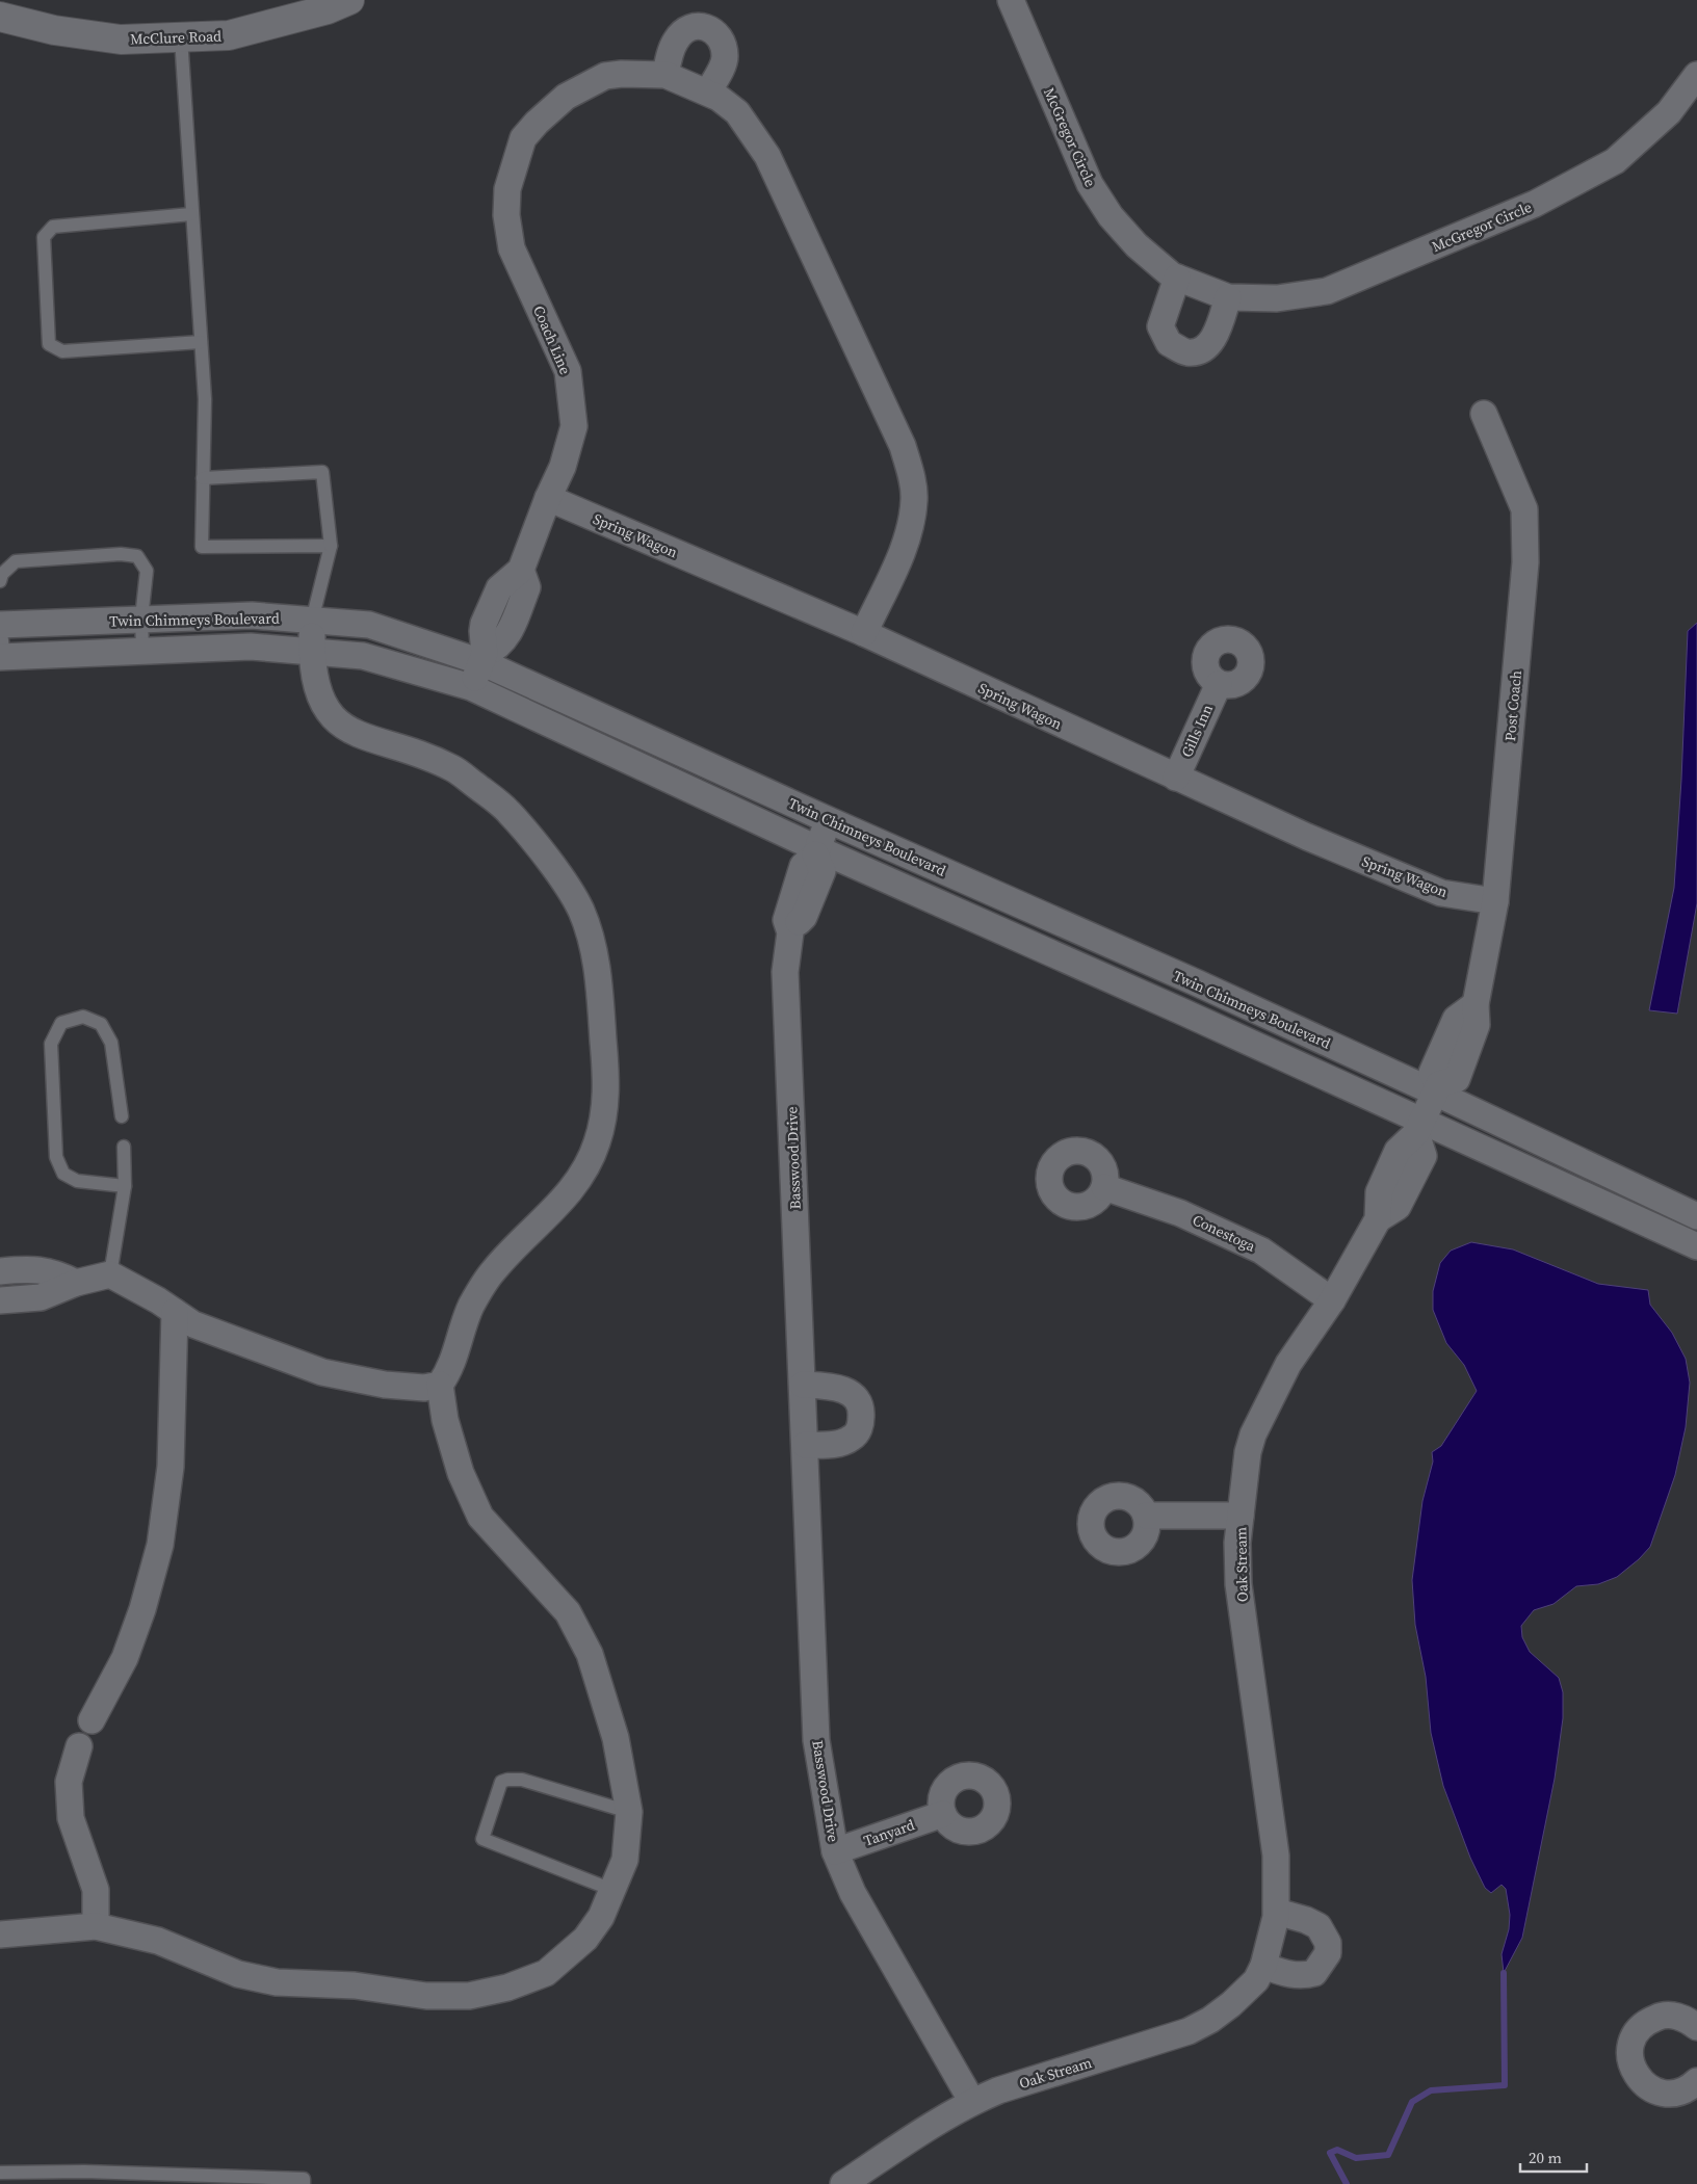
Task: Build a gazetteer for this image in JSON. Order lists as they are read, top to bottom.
{
  "streets": {
    "street": [
      "McClure Road",
      "McGregor Circle",
      "Coach Line",
      "Spring Wagon",
      "Twin Chimneys Boulevard",
      "Post Coach",
      "Gills Inn",
      "Basswood Drive",
      "Conestoga",
      "Oak Stream",
      "Tanyard"
    ]
  },
  "crossings": [
    ["Coach Line", "Spring Wagon"],
    ["Coach Line", "Twin Chimneys Boulevard"],
    ["Spring Wagon", "Post Coach"],
    ["Spring Wagon", "Gills Inn"],
    ["Twin Chimneys Boulevard", "Post Coach"],
    ["Twin Chimneys Boulevard", "Basswood Drive"],
    ["Twin Chimneys Boulevard", "Oak Stream"],
    ["Basswood Drive", "Oak Stream"],
    ["Basswood Drive", "Tanyard"],
    ["Conestoga", "Oak Stream"]
  ],
  "scale_bar": "20 m"
}
